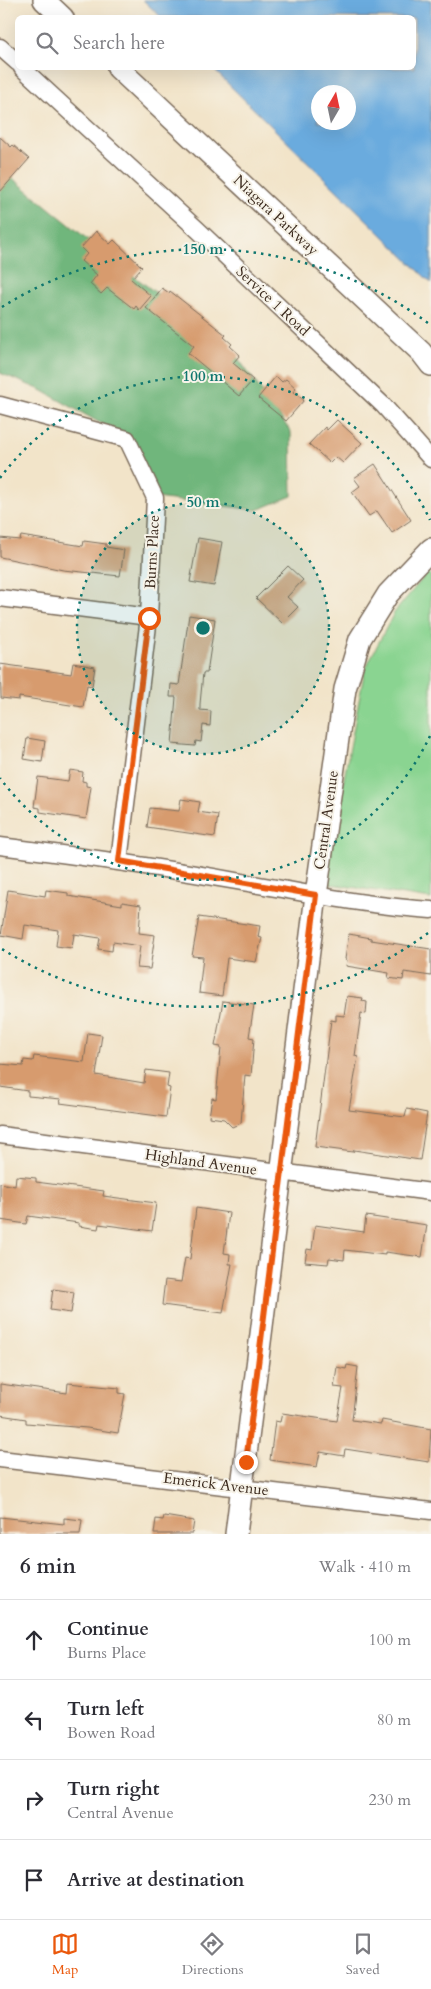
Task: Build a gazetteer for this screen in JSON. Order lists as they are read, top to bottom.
{
  "streets": {
    "main road": ["Niagara Parkway", "Central Avenue"],
    "street": [
      "Service 1 Road",
      "Burns Place",
      "Highland Avenue",
      "Emerick Avenue"
    ]
  },
  "crossings": [
    ["Central Avenue", "Highland Avenue"],
    ["Central Avenue", "Emerick Avenue"]
  ],
  "north": "top",
  "page": {
    "search": "Search here",
    "heading": ["6 min", "Walk · 410 m"],
    "list": [
      ["Continue", "Burns Place", "100 m"],
      ["Turn left", "Bowen Road", "80 m"],
      ["Turn right", "Central Avenue", "230 m"],
      "Arrive at destination"
    ],
    "nav": ["Map", "Directions", "Saved"]
  },
  "rings": ["150 m", "100 m", "50 m"]
}
